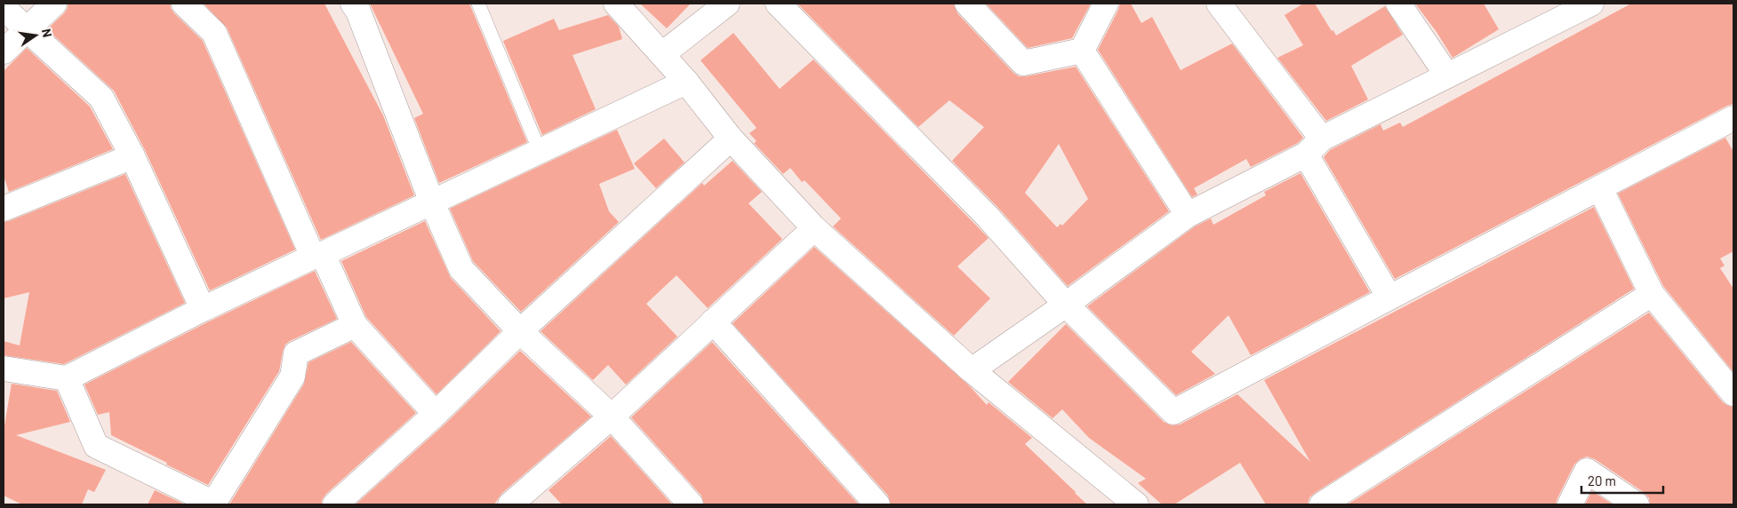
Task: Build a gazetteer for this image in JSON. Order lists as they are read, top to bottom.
{
  "scale_bar": "20 m",
  "north": "right"
}
